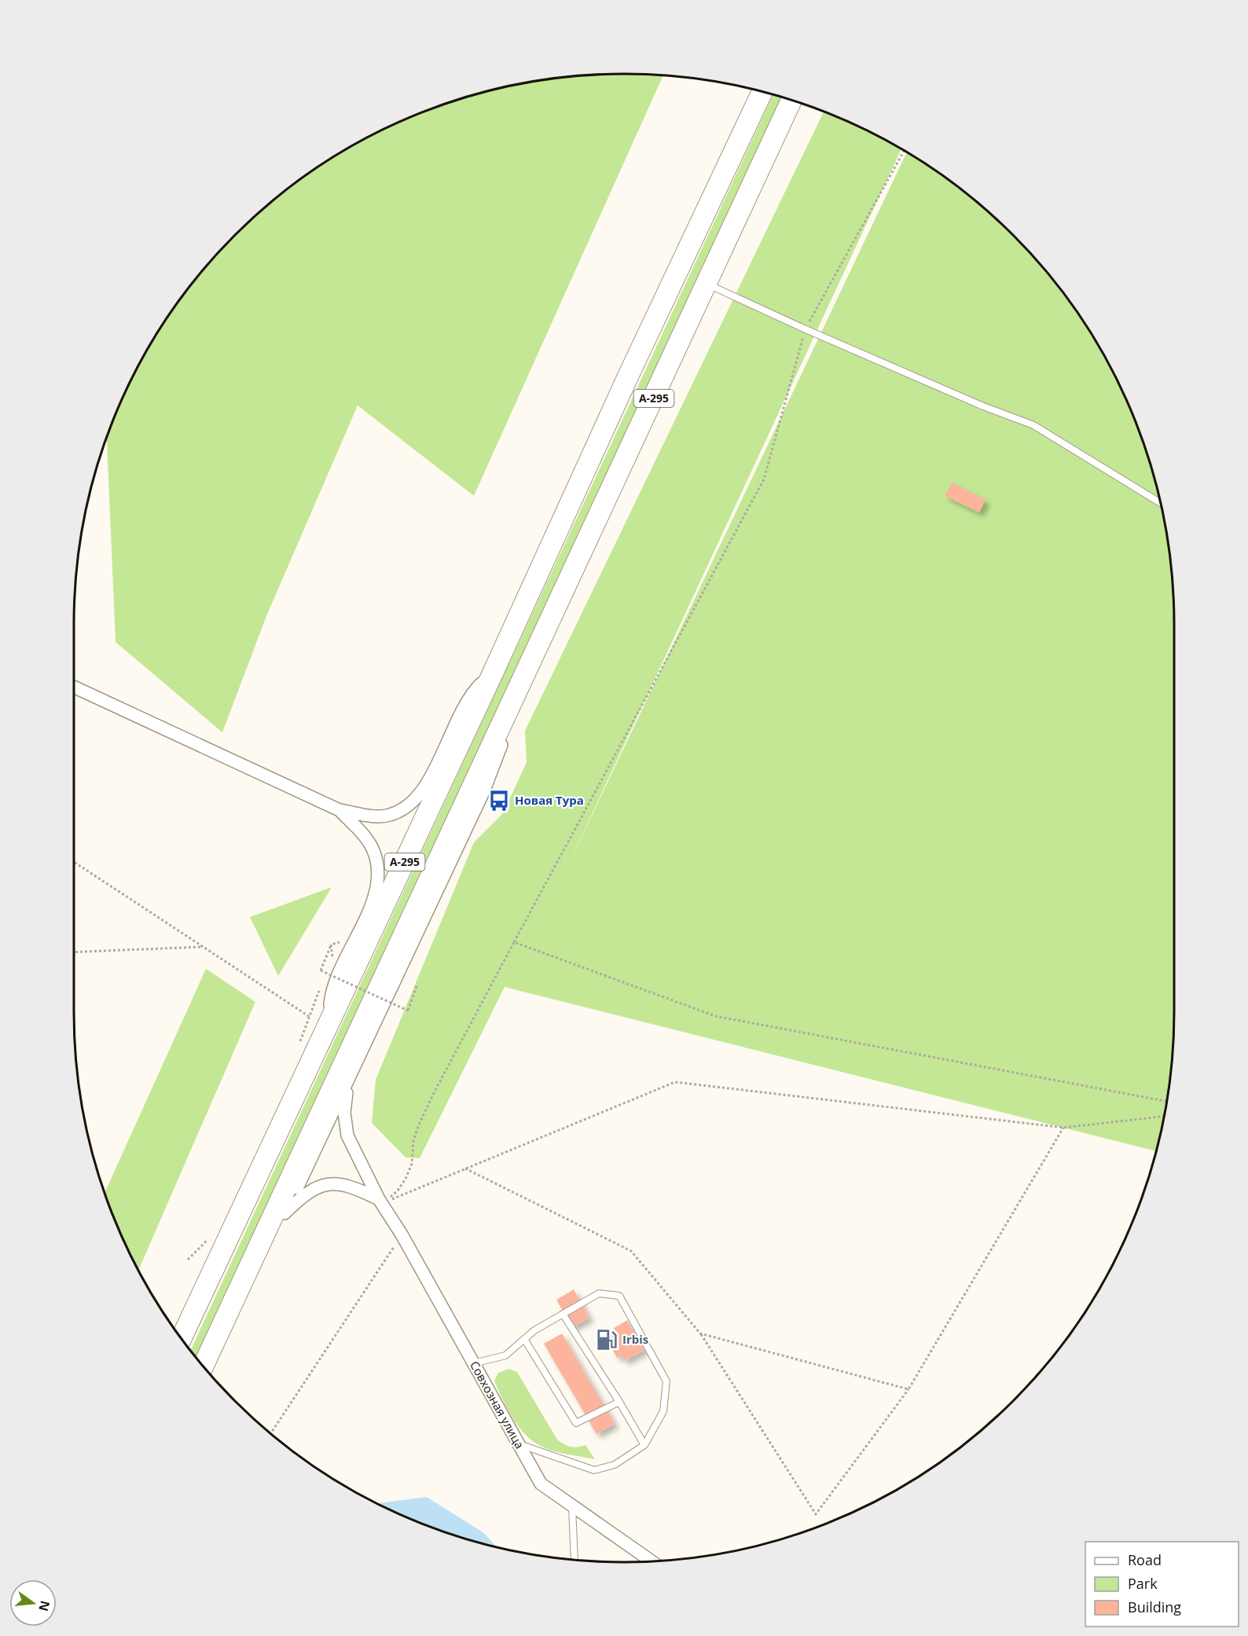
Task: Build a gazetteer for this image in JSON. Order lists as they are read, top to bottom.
{
  "streets": {
    "highway": ["А-295"],
    "street": ["Совхозная улица"]
  },
  "crossings": [
    ["А-295", "Совхозная улица"]
  ],
  "places": {
    "bus stop": ["Новая Тура"],
    "fuel station": ["Irbis"]
  },
  "legend": ["Road", "Park", "Building"],
  "north": "right"
}
